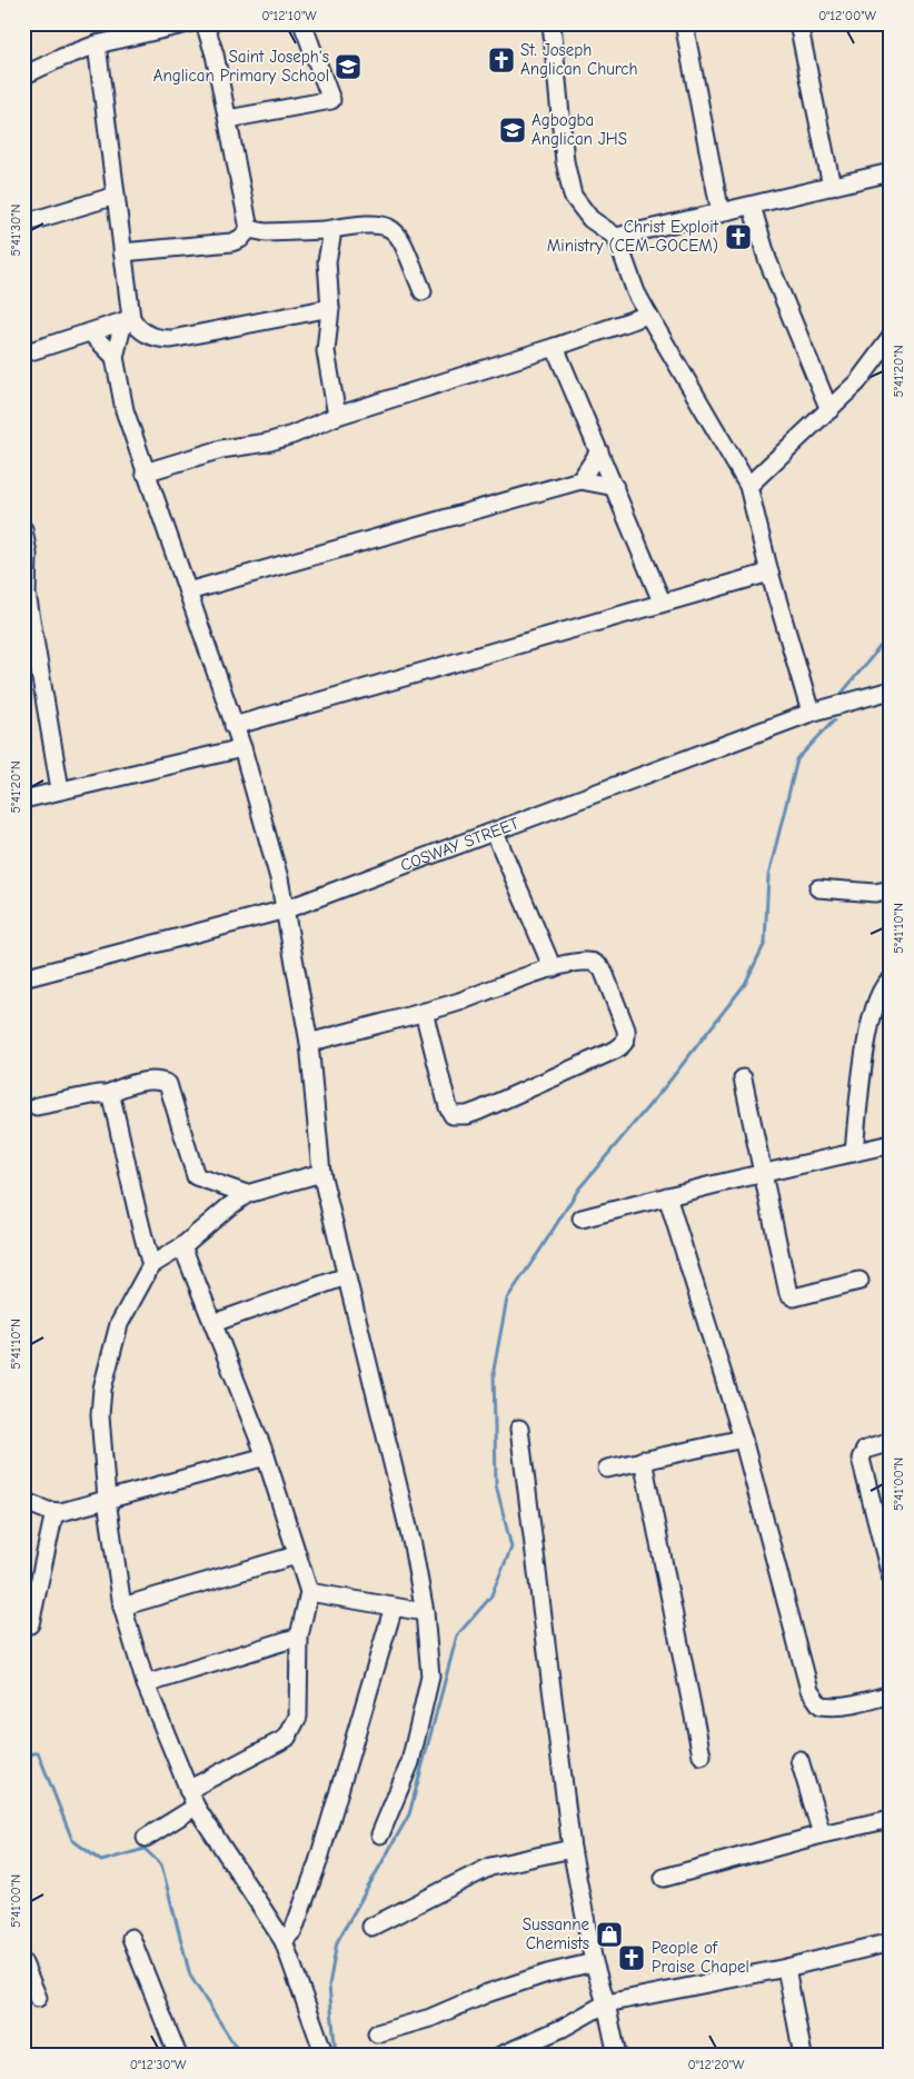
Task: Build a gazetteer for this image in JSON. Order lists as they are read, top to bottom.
{
  "streets": {
    "street": ["COSWAY STREET"]
  },
  "places": {
    "church": ["St. Joseph Anglican Church", "Christ Exploit Ministry (CEM-GOCEM)", "People of Praise Chapel"],
    "school or university": ["Saint Joseph's Anglican Primary School", "Agbogba Anglican JHS"],
    "shop": ["Sussanne Chemists"]
  },
  "coordinates": [
    "0°12'10\"W",
    "0°12'00\"W",
    "5°41'30\"N",
    "5°41'20\"N",
    "5°41'10\"N",
    "5°41'00\"N",
    "0°12'30\"W",
    "0°12'20\"W"
  ]
}
